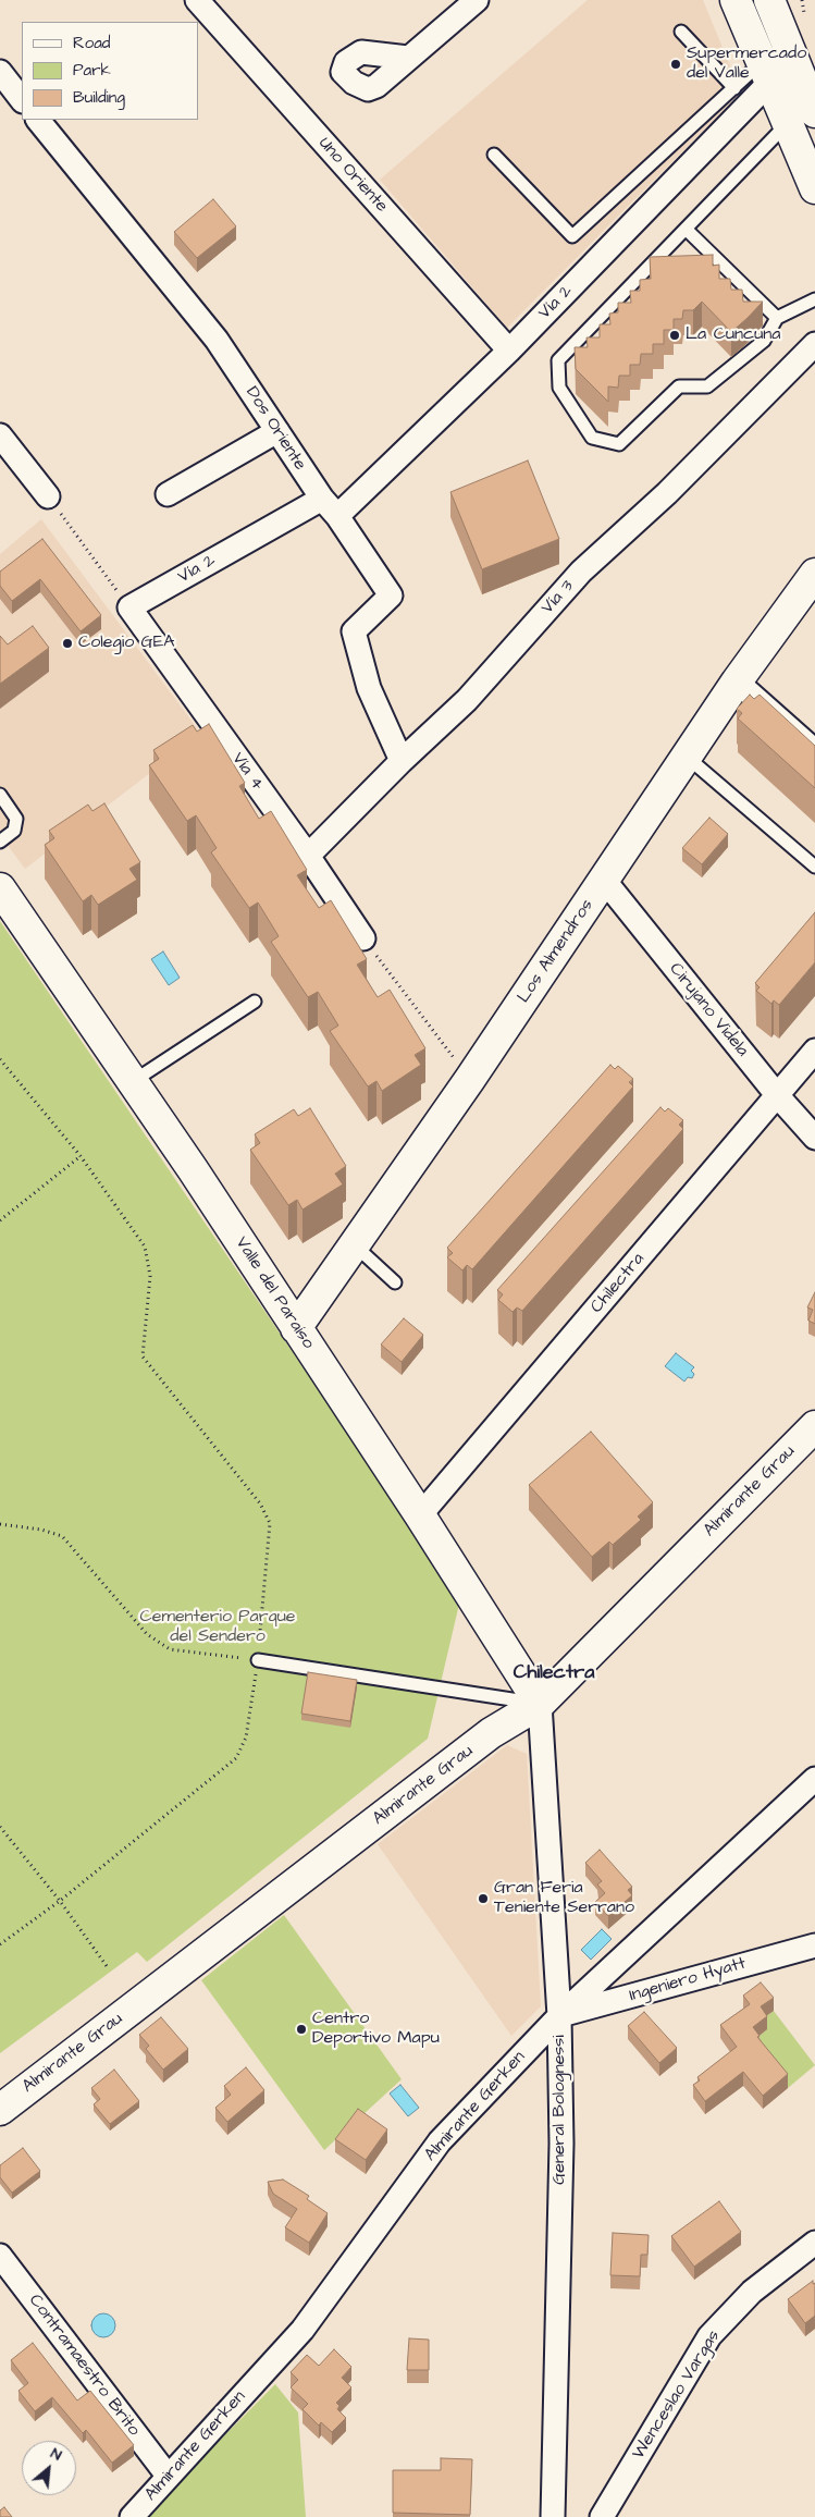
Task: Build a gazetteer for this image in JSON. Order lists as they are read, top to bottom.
{
  "streets": {
    "street": [
      "Uno Oriente",
      "Vía 2",
      "Dos Oriente",
      "Vía 3",
      "Vía 4",
      "Los Almendros",
      "Cirujano Videla",
      "Chilectra",
      "Valle del Paraíso",
      "Almirante Grau",
      "Ingeniero Hyatt",
      "Almirante Gerken",
      "General Bolognessi",
      "Contramaestro Brito",
      "Wenceslao Vargas"
    ]
  },
  "crossings": [
    ["Uno Oriente", "Vía 2"],
    ["Vía 2", "Dos Oriente"],
    ["Vía 2", "Vía 4"],
    ["Dos Oriente", "Vía 3"],
    ["Vía 3", "Vía 4"],
    ["Los Almendros", "Cirujano Videla"],
    ["Los Almendros", "Valle del Paraíso"],
    ["Cirujano Videla", "Chilectra"],
    ["Chilectra", "Valle del Paraíso"],
    ["Valle del Paraíso", "Almirante Grau"],
    ["Valle del Paraíso", "General Bolognessi"],
    ["Almirante Grau", "General Bolognessi"],
    ["Ingeniero Hyatt", "Almirante Gerken"],
    ["Ingeniero Hyatt", "General Bolognessi"],
    ["Almirante Gerken", "General Bolognessi"],
    ["Almirante Gerken", "Contramaestro Brito"]
  ],
  "districts": ["Chilectra"],
  "parks": ["Cementerio Parque del Sendero"],
  "places": [
    "Supermercado del Valle",
    "La Cuncuna",
    "Colegio GEA",
    "Gran Feria Teniente Serrano",
    "Centro Deportivo Mapu"
  ],
  "legend": ["Road", "Park", "Building"],
  "north": "top right"
}
